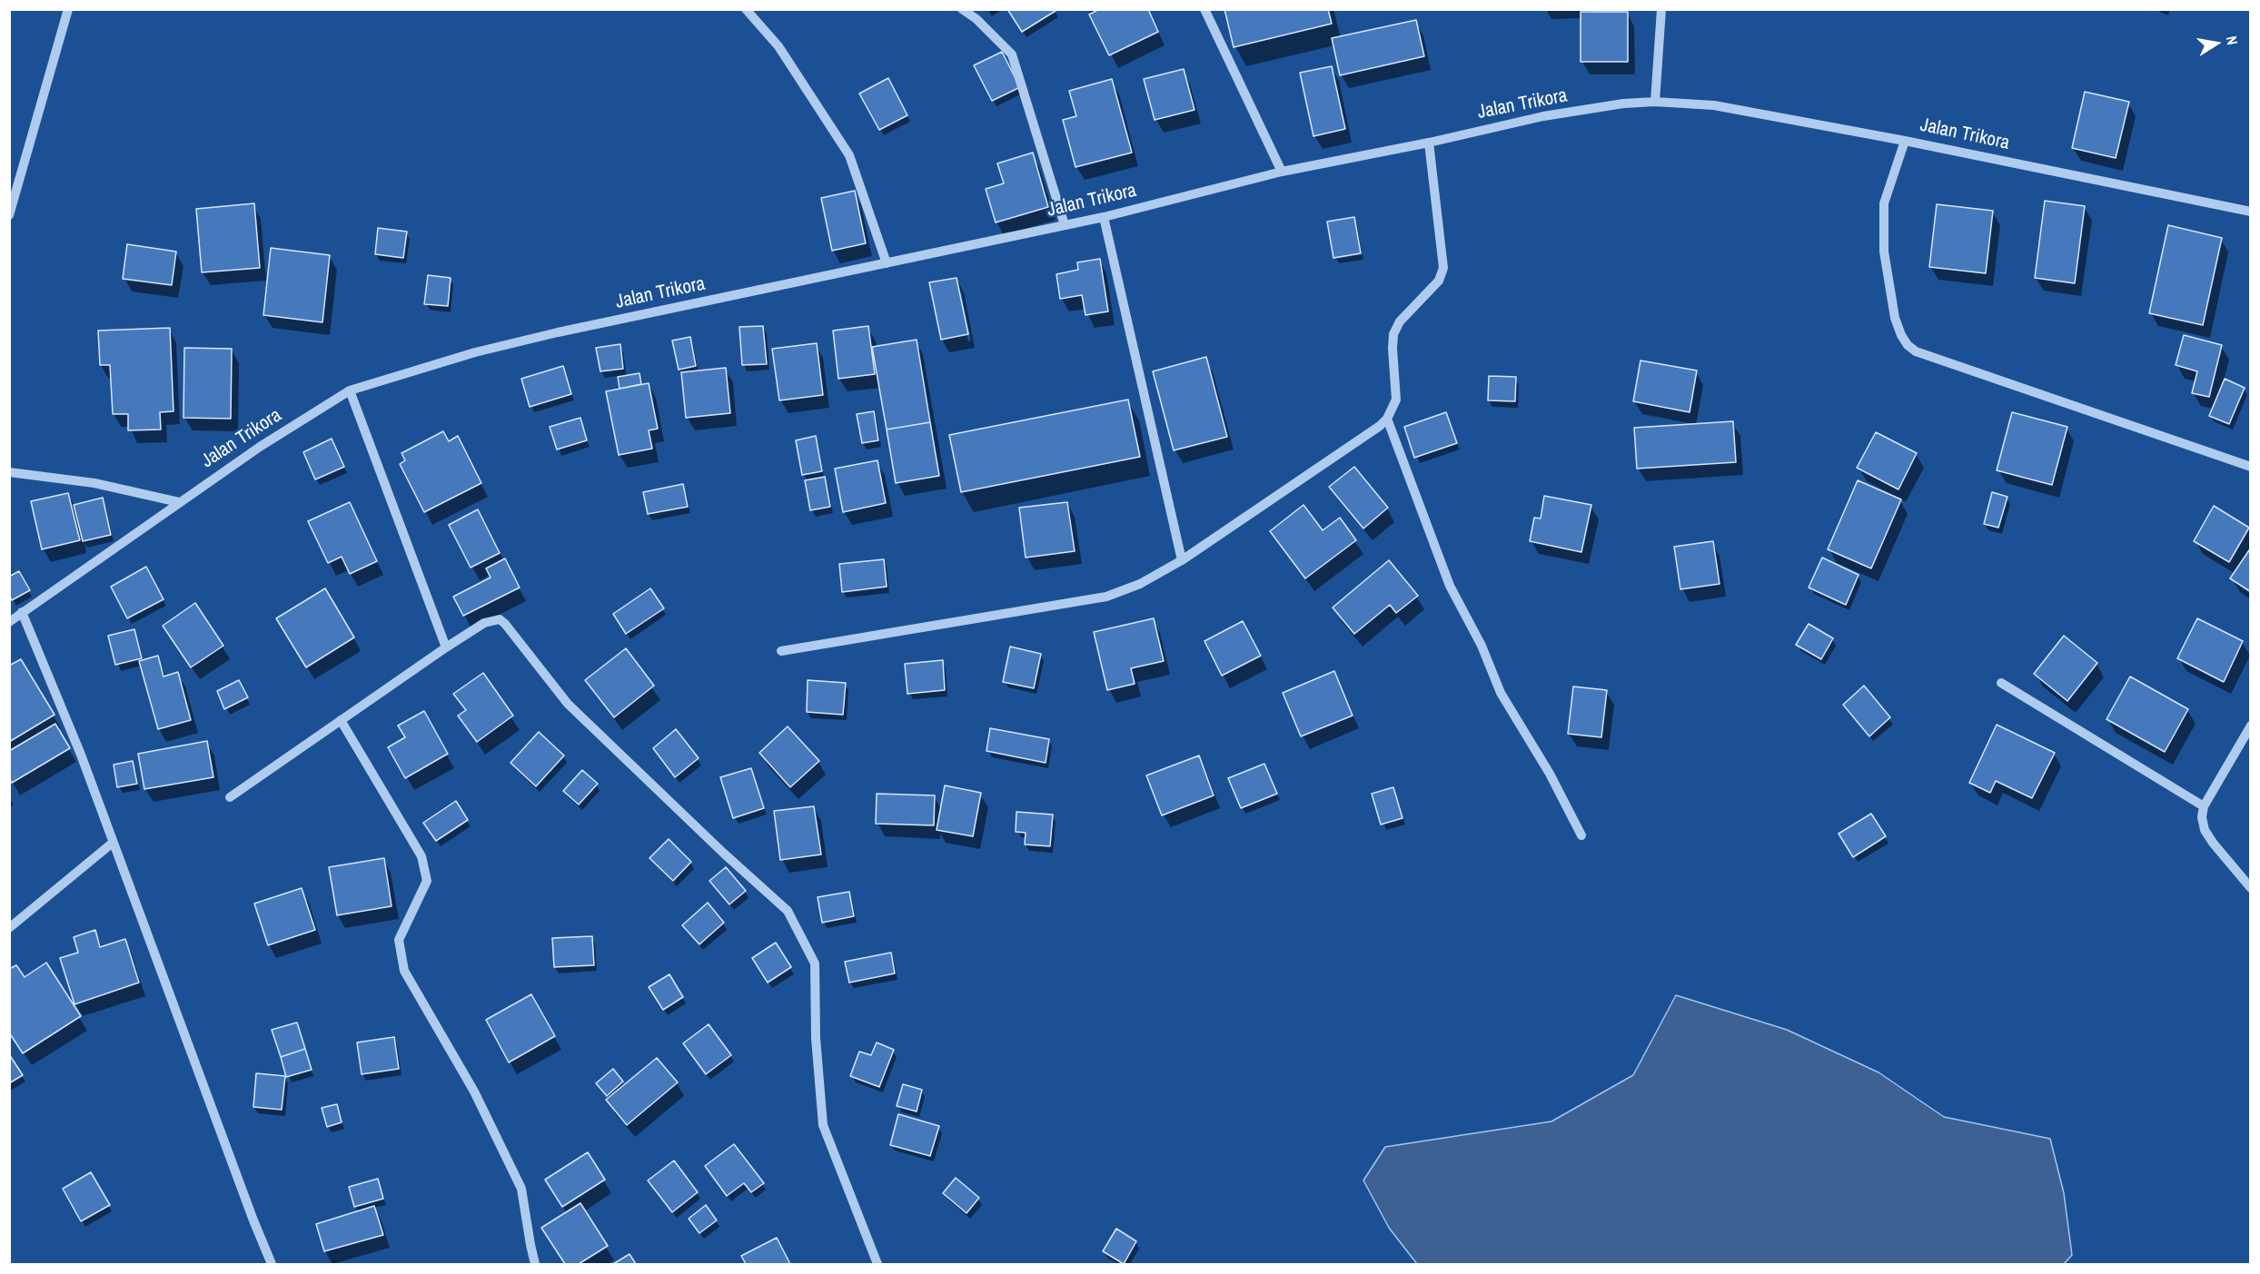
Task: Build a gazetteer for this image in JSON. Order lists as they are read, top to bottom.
{
  "streets": {
    "street": ["Jalan Trikora"]
  },
  "north": "right"
}
